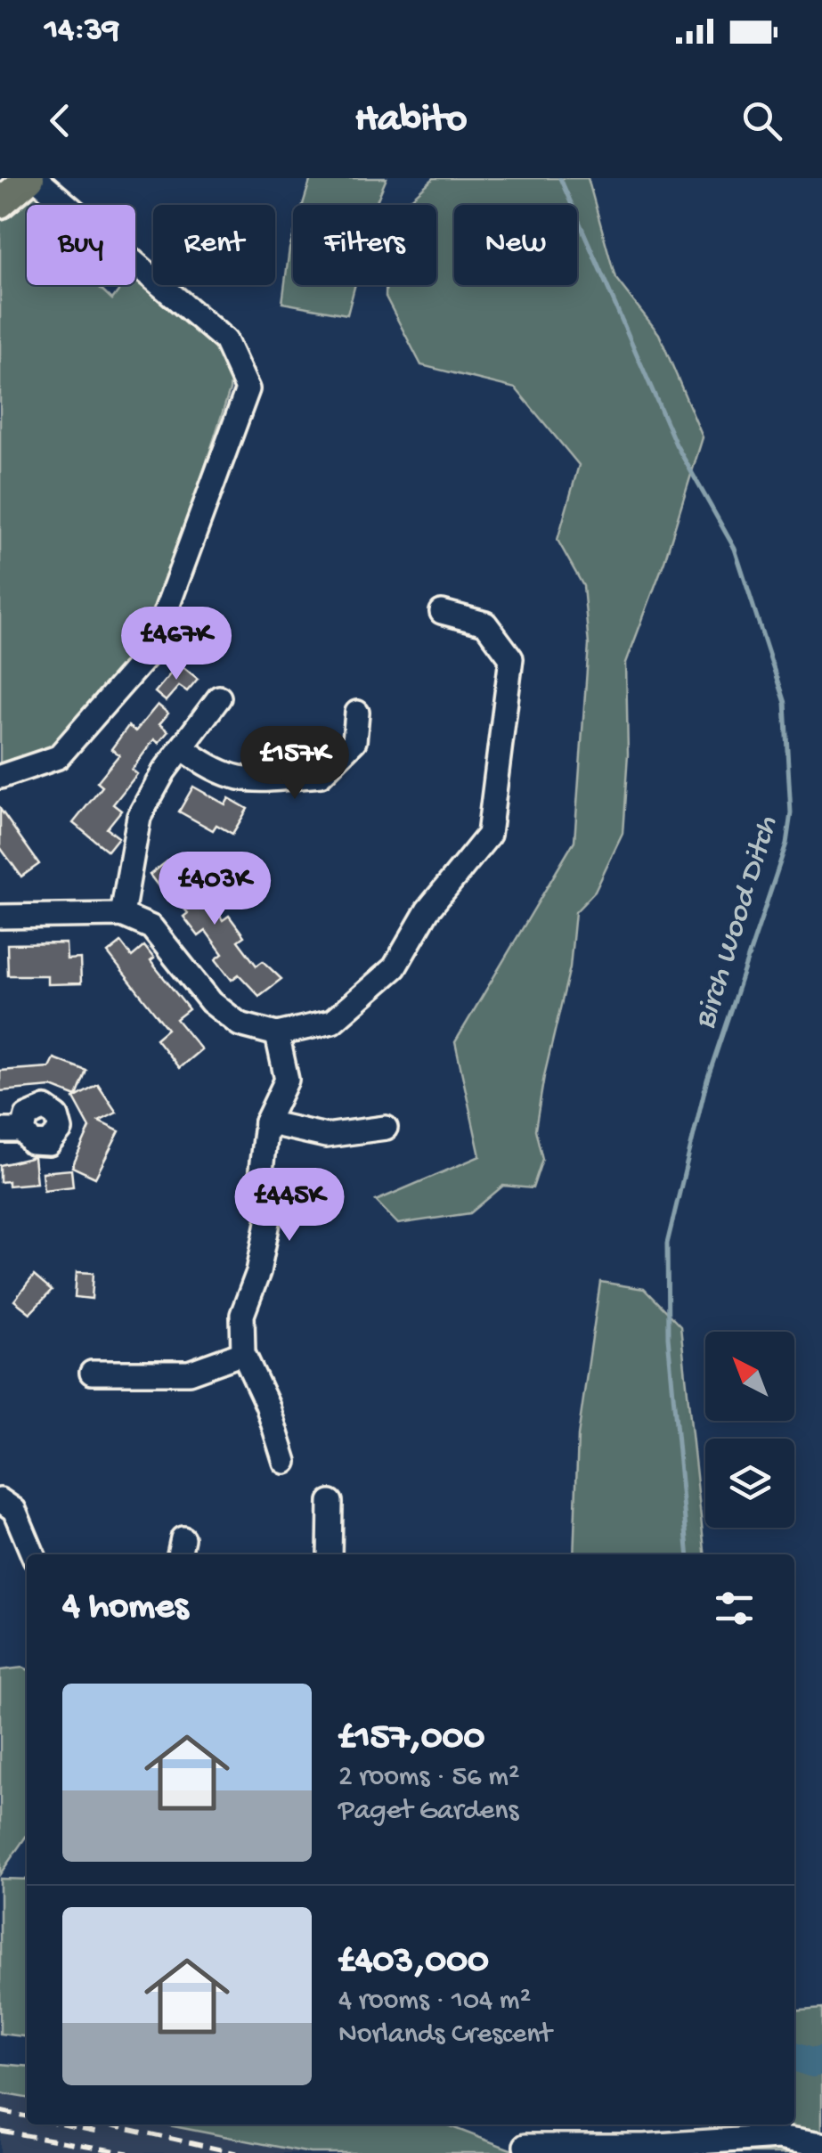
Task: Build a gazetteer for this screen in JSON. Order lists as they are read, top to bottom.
{
  "water": ["Birch Wood Ditch"],
  "north": "top left",
  "page": {
    "status": "14:39",
    "header": "Habito",
    "chip": [
      "Buy",
      "Rent",
      "Filters",
      "New"
    ],
    "price": [
      "£467K",
      "£157K",
      "£403K",
      "£445K"
    ],
    "heading": "4 homes",
    "list": [
      {
        "name": "£157,000",
        "note": "2 rooms · 56 m² · Paget Gardens"
      },
      {
        "name": "£403,000",
        "note": "4 rooms · 104 m² · Norlands Crescent"
      }
    ]
  }
}
